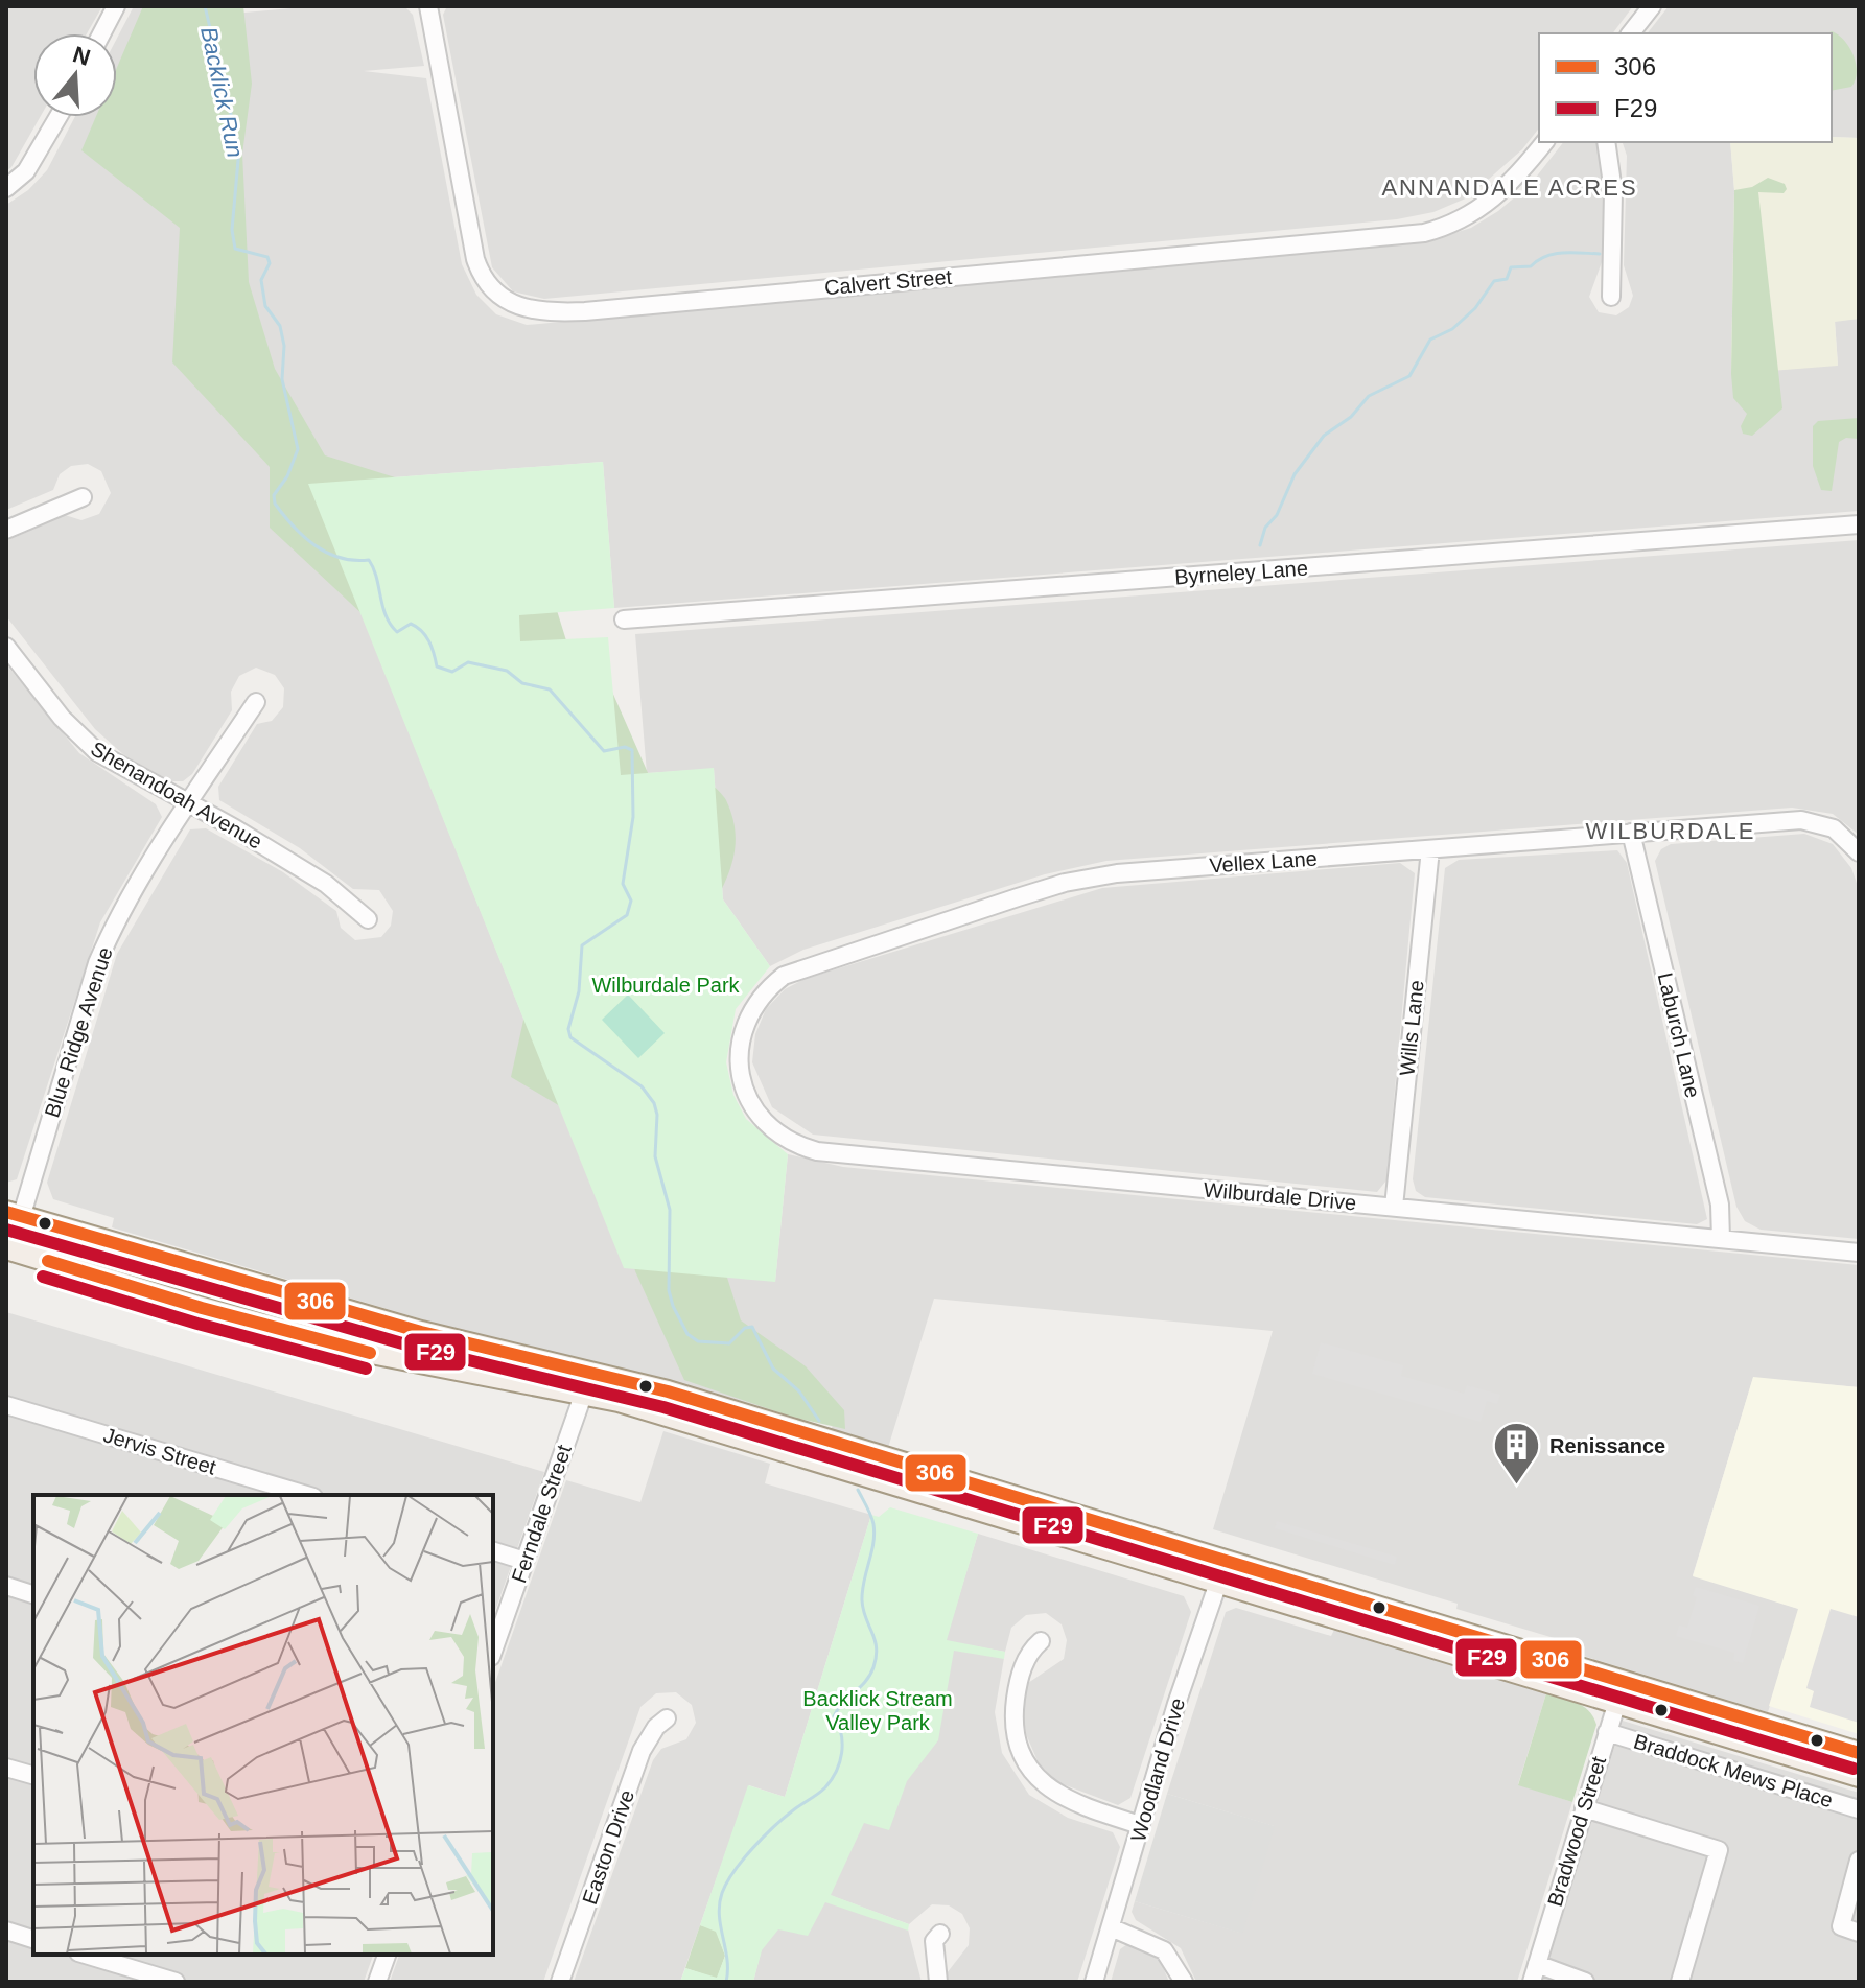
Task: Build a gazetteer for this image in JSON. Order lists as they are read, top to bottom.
{
  "streets": {
    "street": [
      "Calvert Street",
      "Byrneley Lane",
      "Shenandoah Avenue",
      "Vellex Lane",
      "Wills Lane",
      "Blue Ridge Avenue",
      "Laburch Lane",
      "Wilburdale Drive",
      "Jervis Street",
      "Ferndale Street",
      "Woodland Drive",
      "Braddock Mews Place",
      "Bradwood Street",
      "Easton Drive"
    ]
  },
  "crossings": [
    ["Shenandoah Avenue", "Blue Ridge Avenue"],
    ["Vellex Lane", "Wills Lane"],
    ["Vellex Lane", "Laburch Lane"],
    ["Vellex Lane", "Wilburdale Drive"],
    ["Wills Lane", "Wilburdale Drive"],
    ["Laburch Lane", "Wilburdale Drive"],
    ["Braddock Mews Place", "Bradwood Street"]
  ],
  "districts": ["ANNANDALE ACRES", "WILBURDALE"],
  "water": ["Backlick Run"],
  "parks": ["Wilburdale Park", "Backlick Stream Valley Park"],
  "places": {
    "building": ["Renissance"]
  },
  "lines": ["transit line 306", "transit line F29"],
  "legend": ["306", "F29"],
  "north": "top"
}
